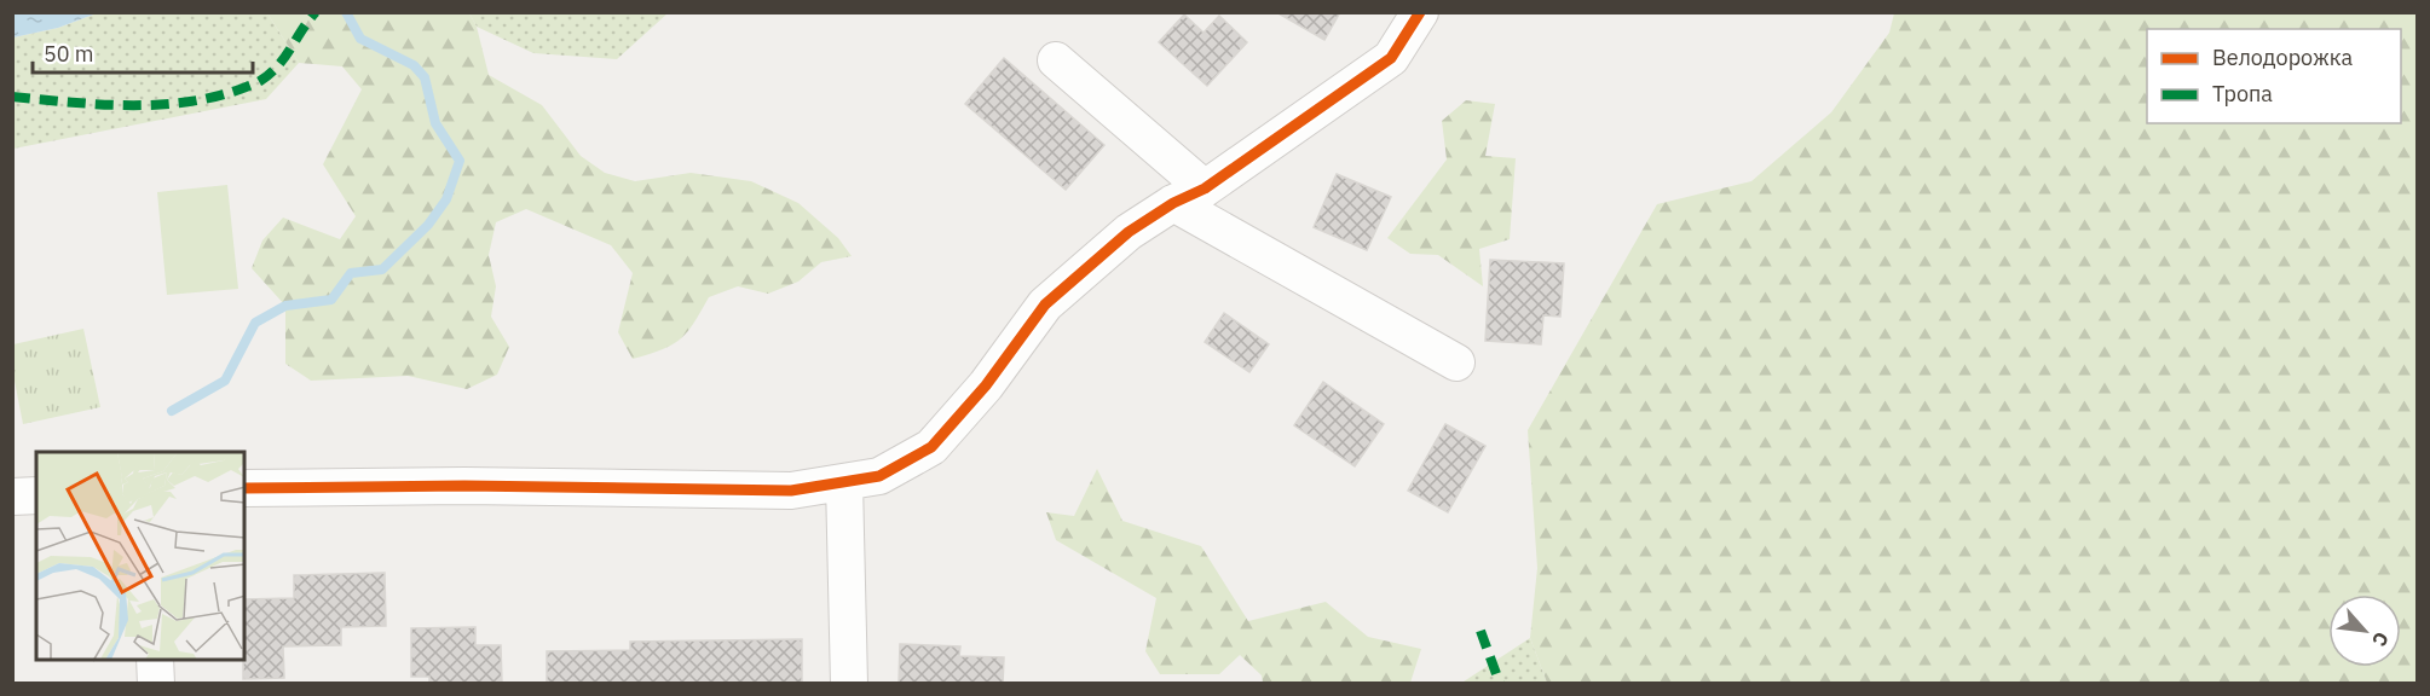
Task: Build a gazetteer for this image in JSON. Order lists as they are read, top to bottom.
{
  "legend": ["Велодорожка", "Тропа"],
  "scale_bar": "50 m",
  "north": "bottom right"
}
